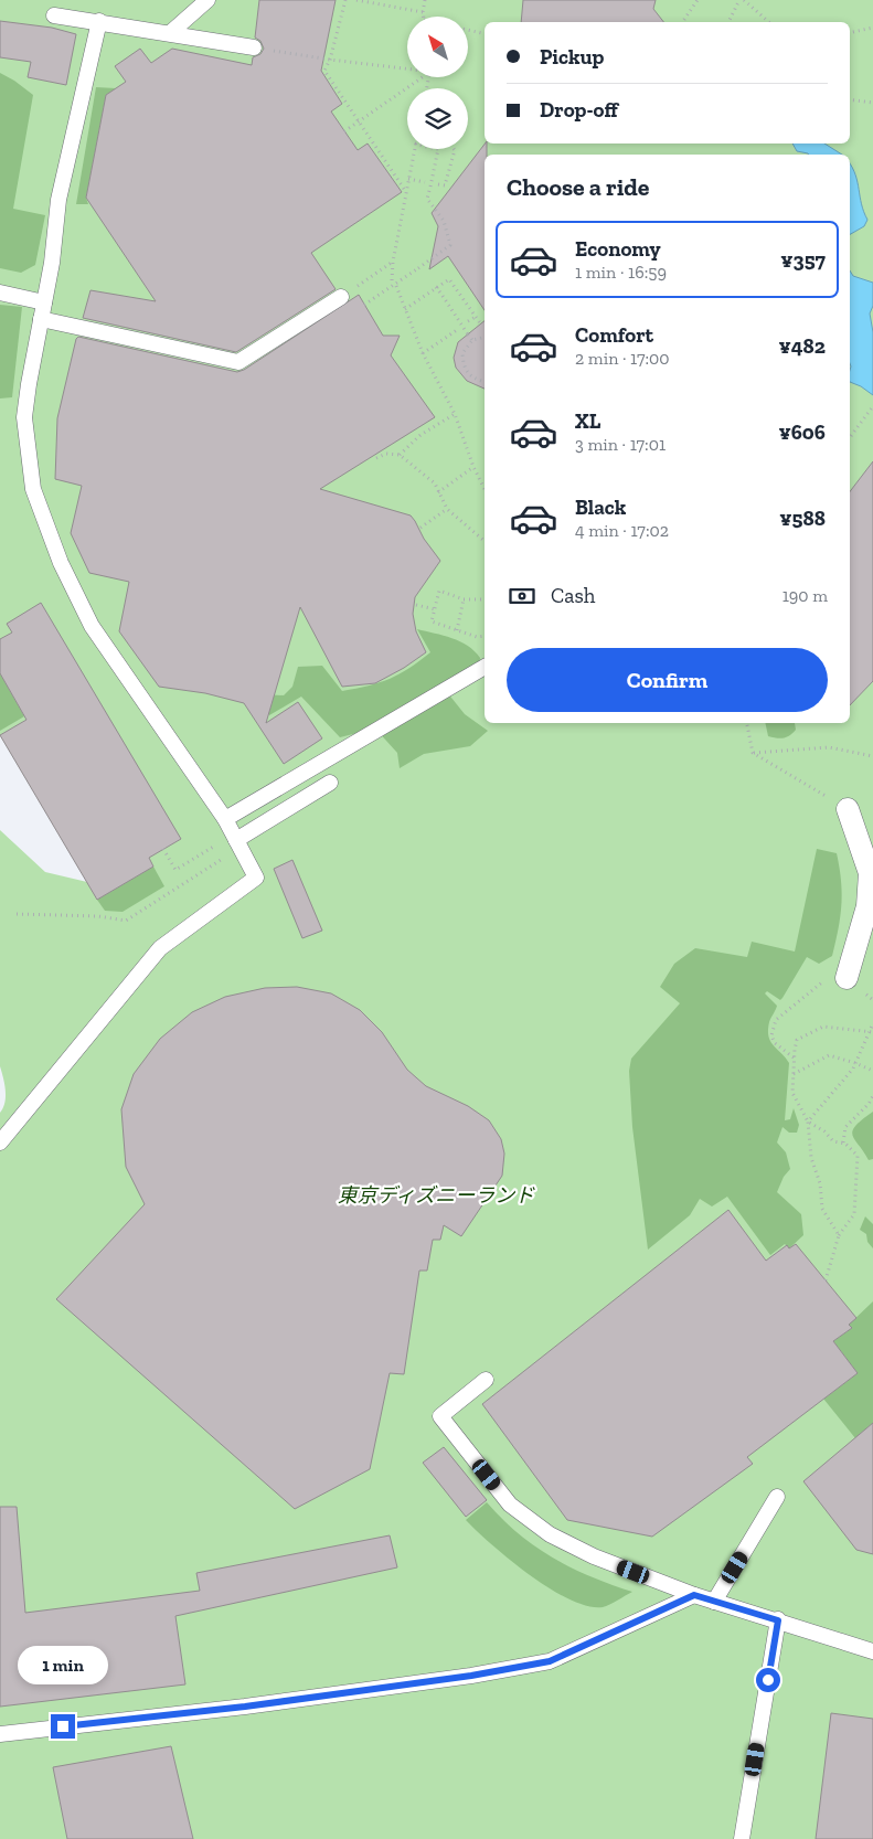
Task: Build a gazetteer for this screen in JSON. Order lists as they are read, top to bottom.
{
  "parks": ["東京ディズニーランド"],
  "north": "top left",
  "page": {
    "banner": ["Pickup", "Drop-off"],
    "heading": "Choose a ride",
    "list": [
      {
        "name": "Economy",
        "note": "1 min · 16:59",
        "value": "¥357"
      },
      {
        "name": "Comfort",
        "note": "2 min · 17:00",
        "value": "¥482"
      },
      {
        "name": "XL",
        "note": "3 min · 17:01",
        "value": "¥606"
      },
      {
        "name": "Black",
        "note": "4 min · 17:02",
        "value": "¥588"
      }
    ],
    "pay": ["Cash", "190 m"],
    "buttons": "Confirm",
    "bubble": "1 min"
  }
}
